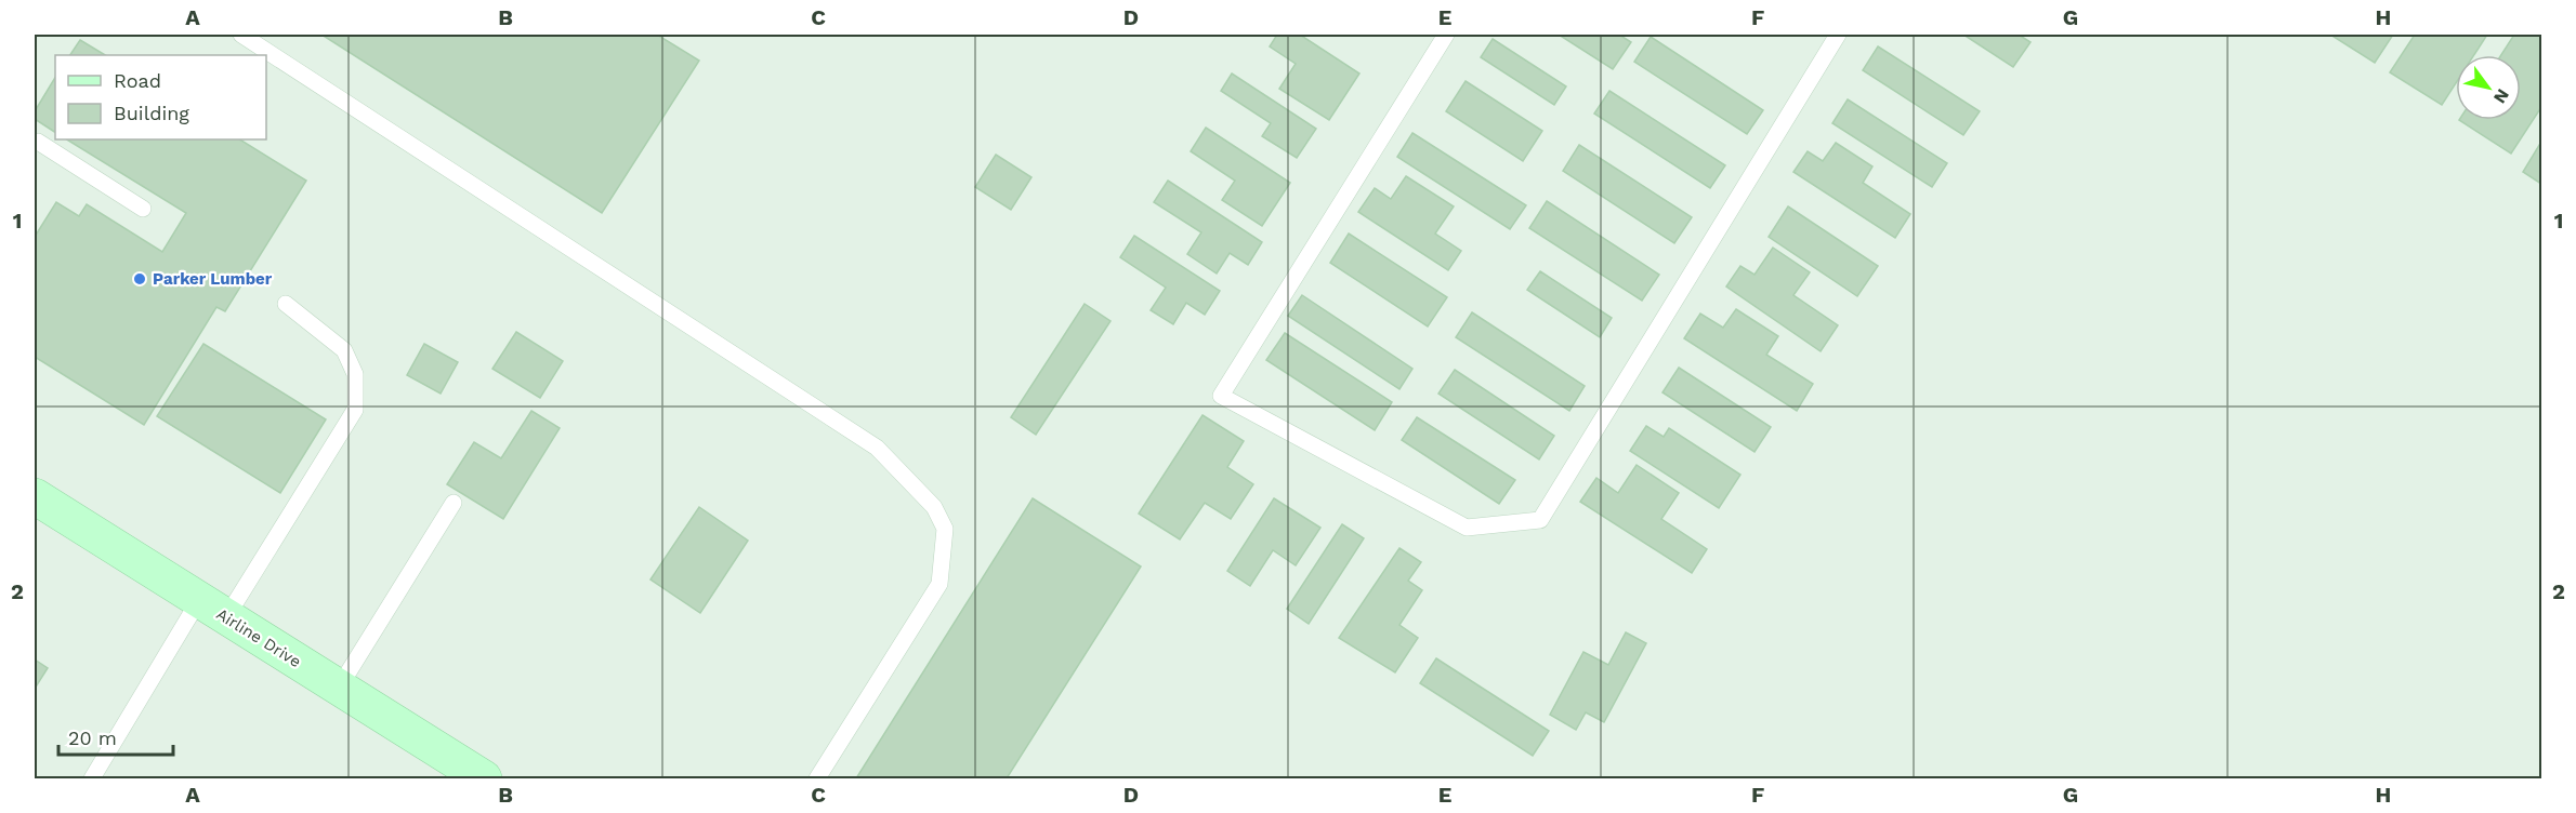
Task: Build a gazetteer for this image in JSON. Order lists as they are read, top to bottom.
{
  "streets": {
    "main road": ["Airline Drive"]
  },
  "places": ["Parker Lumber"],
  "legend": ["Road", "Building"],
  "scale_bar": "20 m",
  "north": "bottom right",
  "grid": {
    "columns": [
      "A",
      "B",
      "C",
      "D",
      "E",
      "F",
      "G",
      "H"
    ],
    "rows": ["1", "2"]
  }
}
